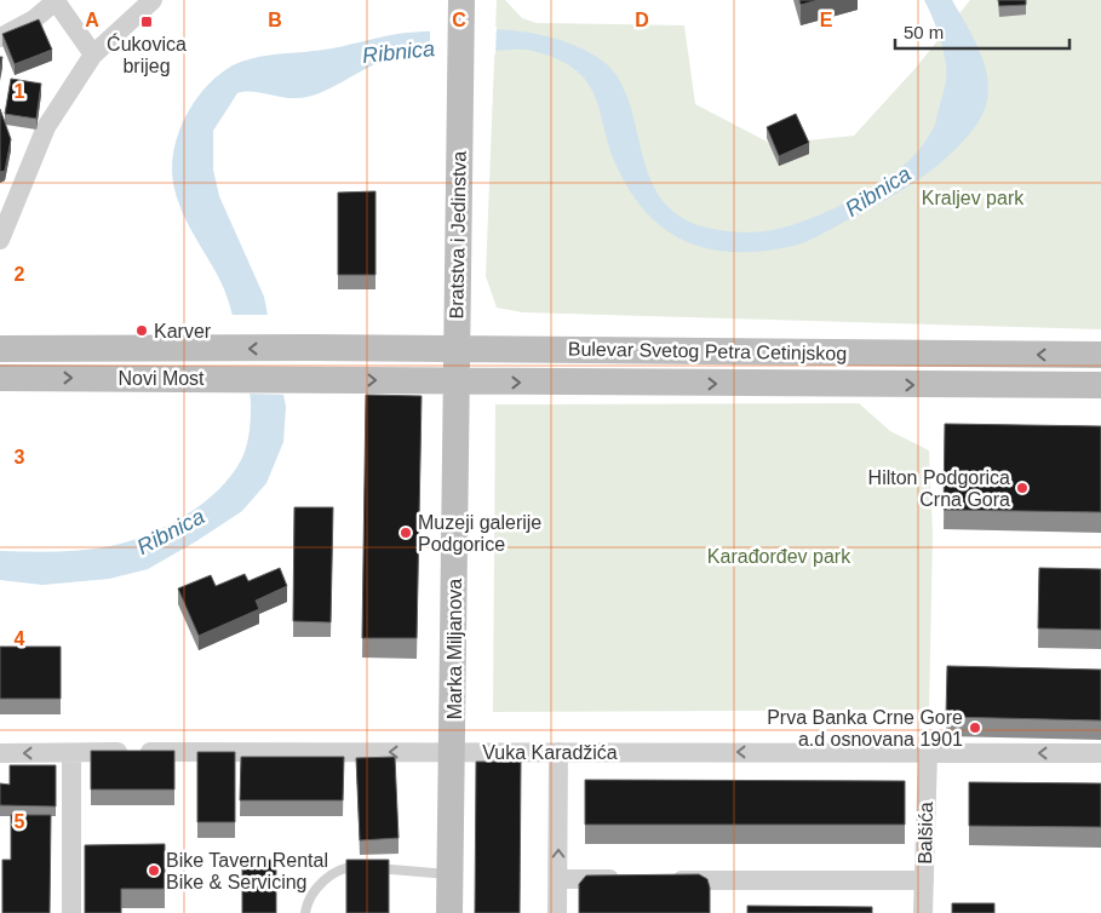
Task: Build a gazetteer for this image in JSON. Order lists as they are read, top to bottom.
{
  "streets": {
    "main road": [
      "Bratstva i Jedinstva",
      "Bulevar Svetog Petra Cetinjskog",
      "Novi Most",
      "Marka Miljanova"
    ],
    "street": ["Vuka Karadžića", "Balšića"]
  },
  "crossings": [
    ["Bratstva i Jedinstva", "Bulevar Svetog Petra Cetinjskog"],
    ["Bratstva i Jedinstva", "Marka Miljanova"],
    ["Bulevar Svetog Petra Cetinjskog", "Novi Most"],
    ["Bulevar Svetog Petra Cetinjskog", "Marka Miljanova"],
    ["Marka Miljanova", "Vuka Karadžića"],
    ["Vuka Karadžića", "Balšića"]
  ],
  "water": ["Ribnica"],
  "parks": ["Kraljev park", "Karađorđev park"],
  "places": {
    "transit": ["Ćukovica brijeg"],
    "other": [
      "Karver",
      "Hilton Podgorica Crna Gora",
      "Muzeji galerije Podgorice",
      "Prva Banka Crne Gore a.d osnovana 1901",
      "Bike Tavern Rental Bike & Servicing"
    ]
  },
  "scale_bar": "50 m",
  "grid": {
    "columns": [
      "A",
      "B",
      "C",
      "D",
      "E"
    ],
    "rows": [
      "1",
      "2",
      "3",
      "4",
      "5"
    ]
  }
}
